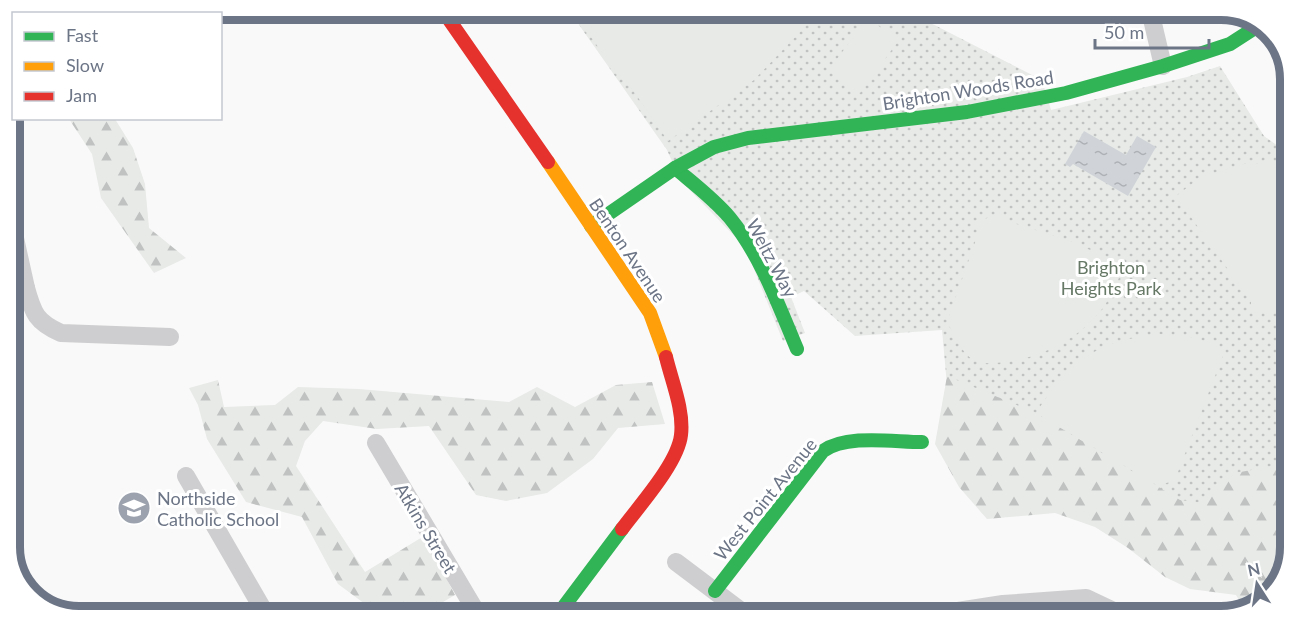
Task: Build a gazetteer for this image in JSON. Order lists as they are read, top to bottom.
{
  "streets": {
    "street": [
      "Brighton Woods Road",
      "Benton Avenue",
      "Weltz Way",
      "West Point Avenue",
      "Atkins Street"
    ]
  },
  "crossings": [
    ["Brighton Woods Road", "Benton Avenue"],
    ["Brighton Woods Road", "Weltz Way"]
  ],
  "parks": ["Brighton Heights Park"],
  "places": {
    "school or university": ["Northside Catholic School"]
  },
  "legend": ["Fast", "Slow", "Jam"],
  "scale_bar": "50 m",
  "north": "top"
}
